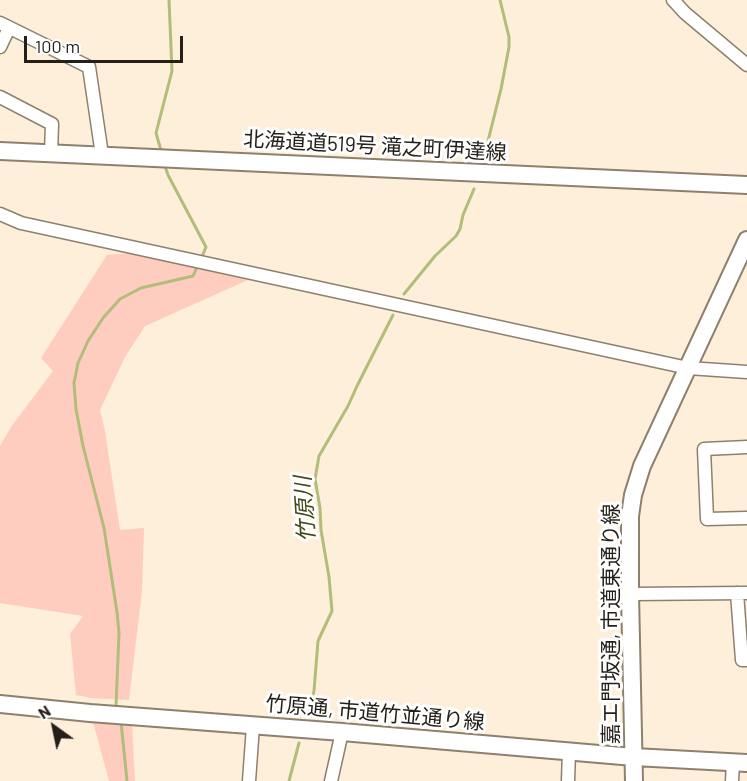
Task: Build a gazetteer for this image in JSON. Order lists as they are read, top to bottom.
{
  "streets": {
    "street": ["北海道道519号 滝之町伊達線", "嘉エ門坂通, 市道東通り線", "竹原通, 市道竹並通り線"]
  },
  "crossings": [
    ["嘉エ門坂通, 市道東通り線", "竹原通, 市道竹並通り線"]
  ],
  "water": ["竹原川"],
  "scale_bar": "100 m",
  "north": "top left"
}
